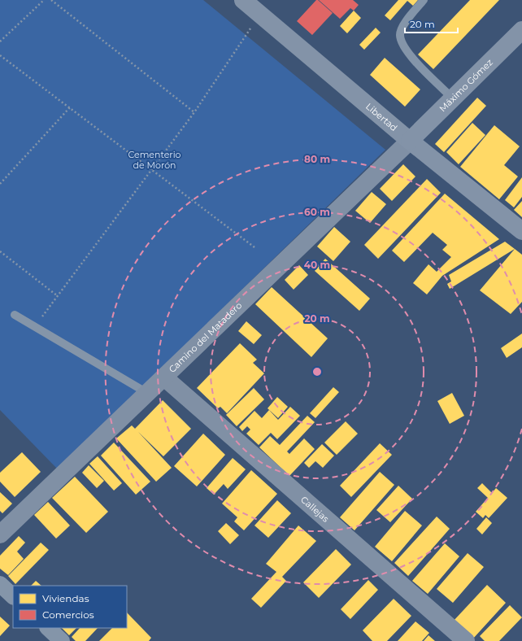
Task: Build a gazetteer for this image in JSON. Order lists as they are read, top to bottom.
{
  "streets": {
    "main road": [
      "Máximo Gómez",
      "Libertad",
      "Camino del Matadero",
      "Callejas"
    ]
  },
  "crossings": [
    ["Máximo Gómez", "Libertad"],
    ["Máximo Gómez", "Camino del Matadero"],
    ["Libertad", "Camino del Matadero"],
    ["Camino del Matadero", "Callejas"]
  ],
  "parks": ["Cementerio de Morón"],
  "legend": ["Viviendas", "Comercios"],
  "scale_bar": "20 m",
  "rings": [
    "80 m",
    "60 m",
    "40 m",
    "20 m"
  ]
}
